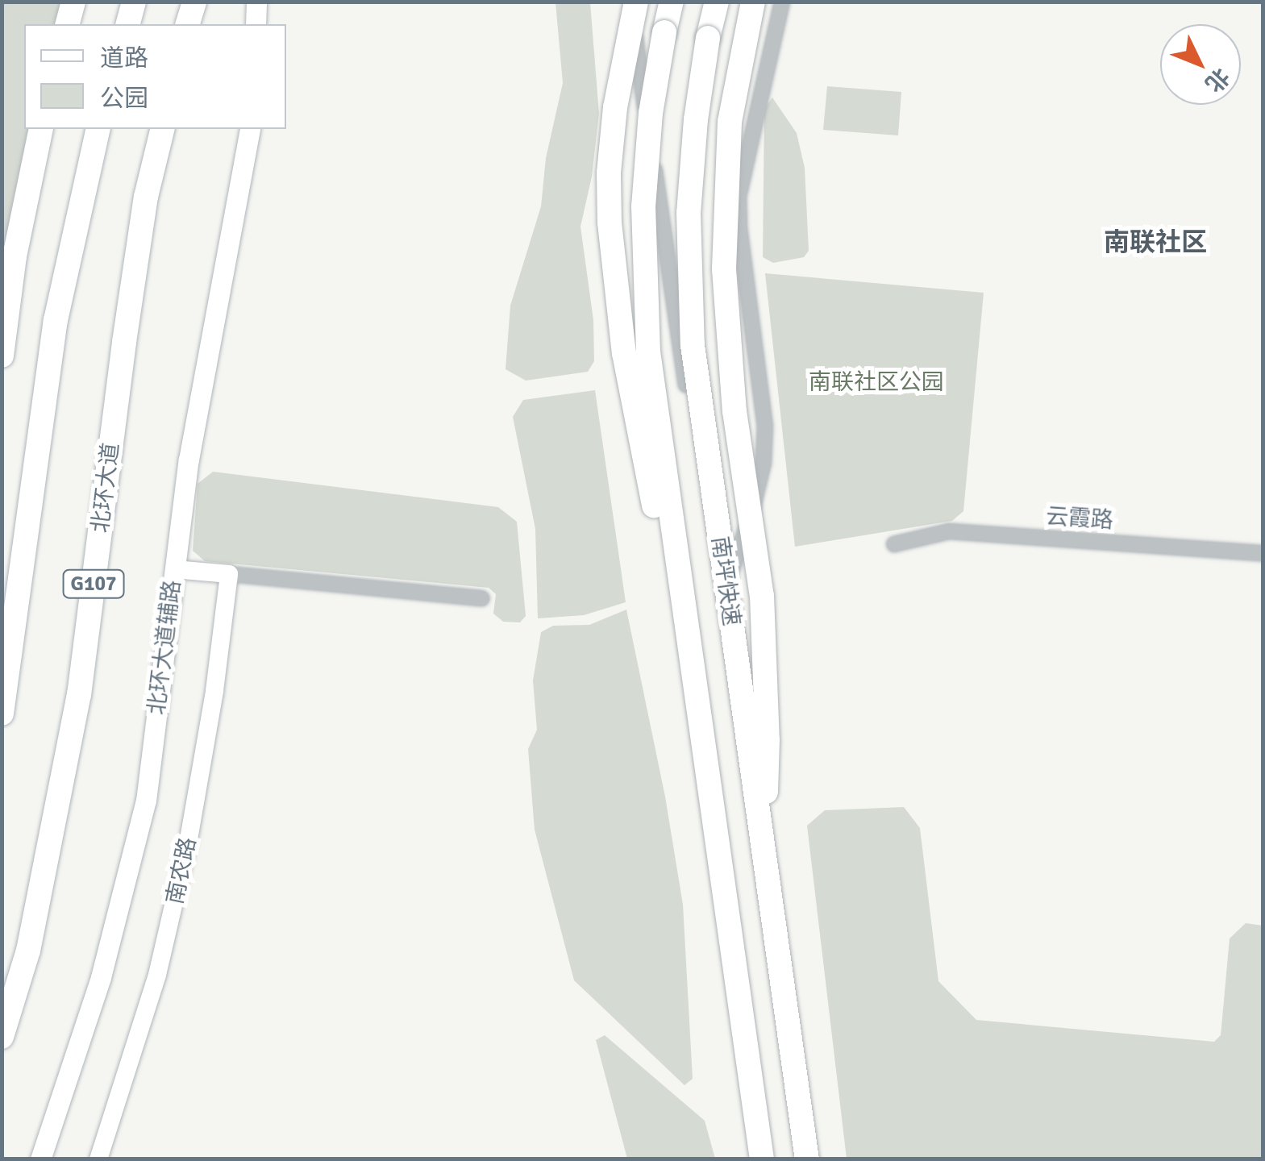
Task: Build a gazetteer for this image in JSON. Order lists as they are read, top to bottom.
{
  "streets": {
    "highway": ["北环大道", "南坪快速", "G107"],
    "main road": ["北环大道辅路"],
    "street": ["云霞路", "南农路"]
  },
  "districts": ["南联社区"],
  "parks": ["南联社区公园"],
  "legend": ["道路", "公园"],
  "north": "bottom right"
}
